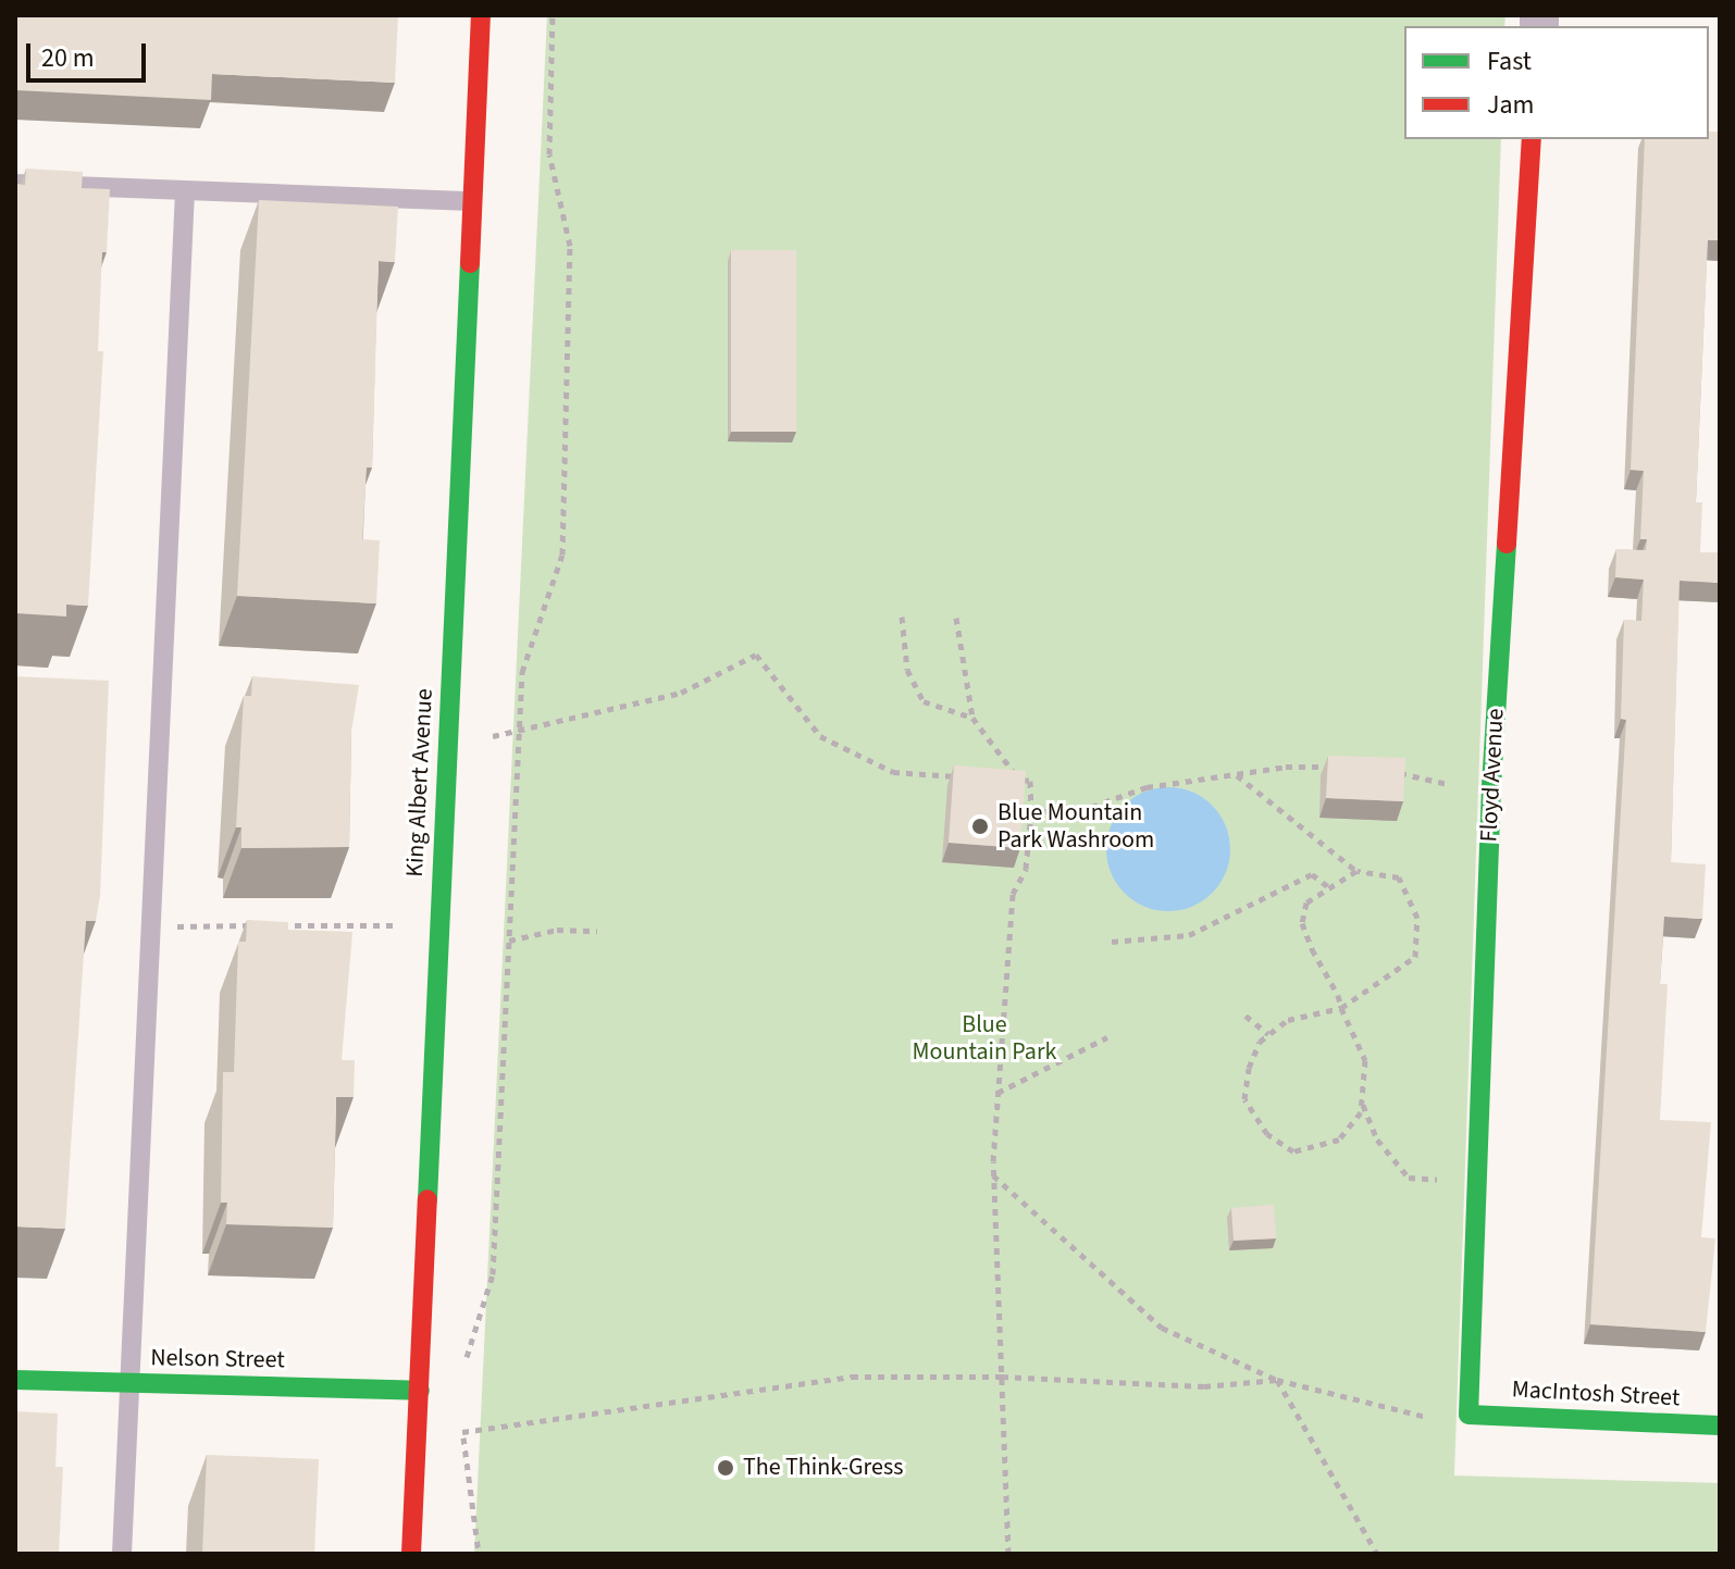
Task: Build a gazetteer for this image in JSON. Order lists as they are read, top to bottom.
{
  "streets": {
    "street": [
      "Floyd Avenue",
      "King Albert Avenue",
      "Nelson Street",
      "MacIntosh Street"
    ]
  },
  "crossings": [
    ["Floyd Avenue", "MacIntosh Street"],
    ["King Albert Avenue", "Nelson Street"]
  ],
  "parks": ["Blue Mountain Park"],
  "places": ["Blue Mountain Park Washroom", "The Think-Gress"],
  "legend": ["Fast", "Jam"],
  "scale_bar": "20 m"
}
